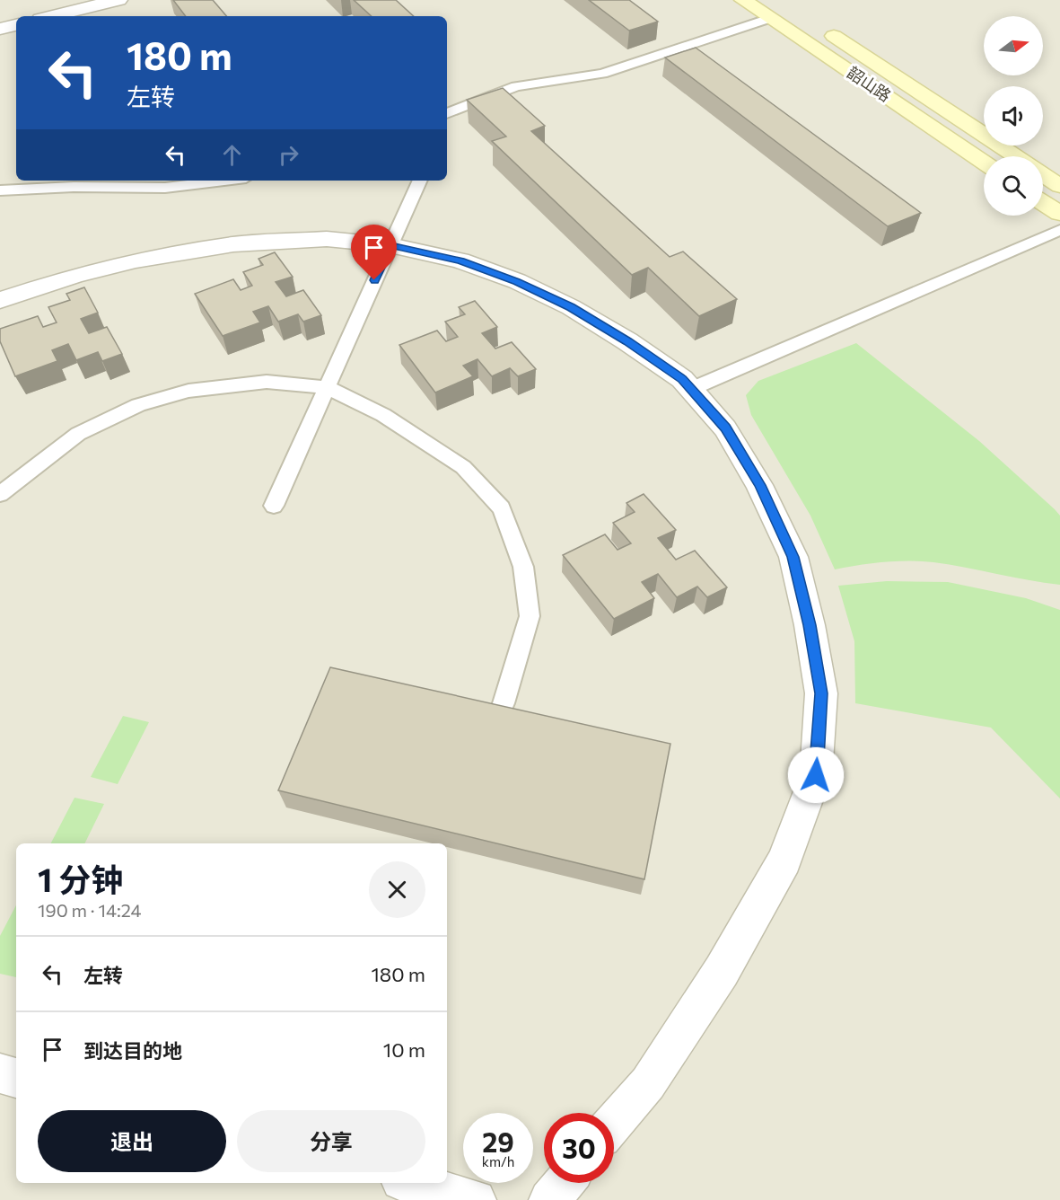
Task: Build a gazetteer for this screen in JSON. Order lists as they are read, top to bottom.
{
  "streets": {
    "main road": ["韶山路"]
  },
  "north": "right",
  "page": {
    "turn": ["180 m", "左转"],
    "heading": ["1 分钟", "190 m · 14:24"],
    "list": [
      {
        "name": "左转",
        "value": "180 m"
      },
      {
        "name": "到达目的地",
        "value": "10 m"
      }
    ],
    "buttons": ["退出", "分享"],
    "speed": "29 km/h",
    "limit": "30"
  }
}
